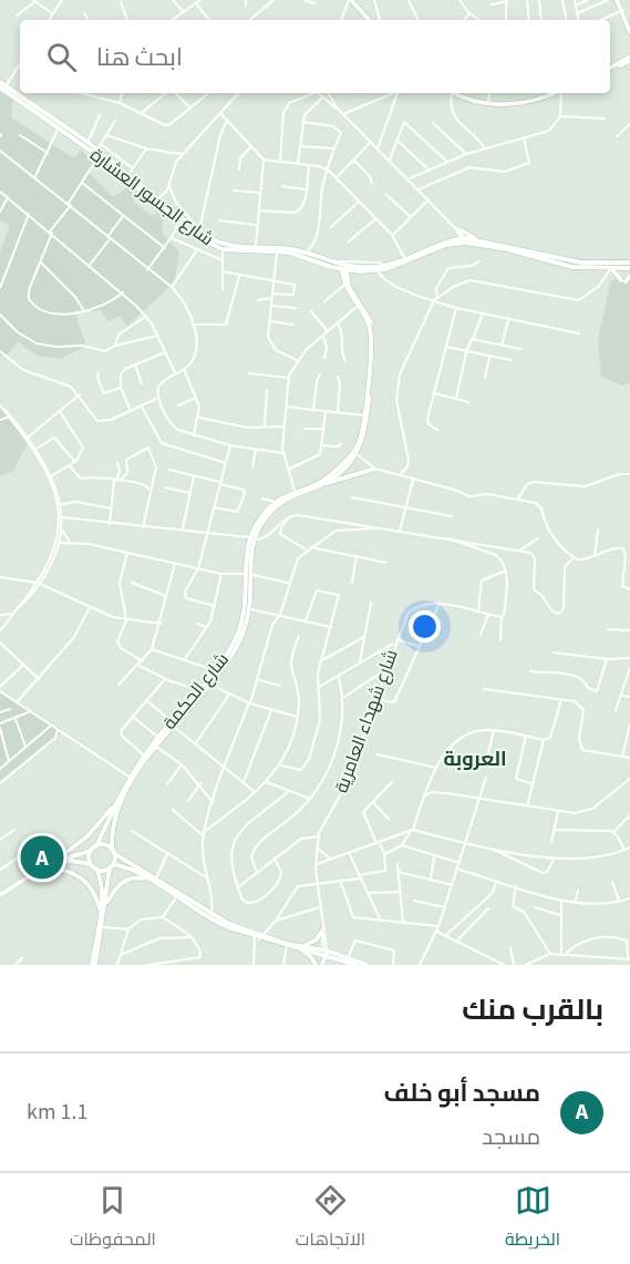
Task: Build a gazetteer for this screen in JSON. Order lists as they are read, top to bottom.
{
  "streets": {
    "street": ["شارع الجسور العشارة", "شارع الحكمة", "شارع شهداء العامرية"]
  },
  "districts": ["العروبة"],
  "page": {
    "search": "ابحث هنا",
    "pins": "A",
    "heading": "بالقرب منك",
    "list": [
      {
        "mark": "A",
        "name": "مسجد أبو خلف",
        "note": "مسجد",
        "value": "1.1 km"
      }
    ],
    "nav": ["الخريطة", "الاتجاهات", "المحفوظات"]
  }
}
